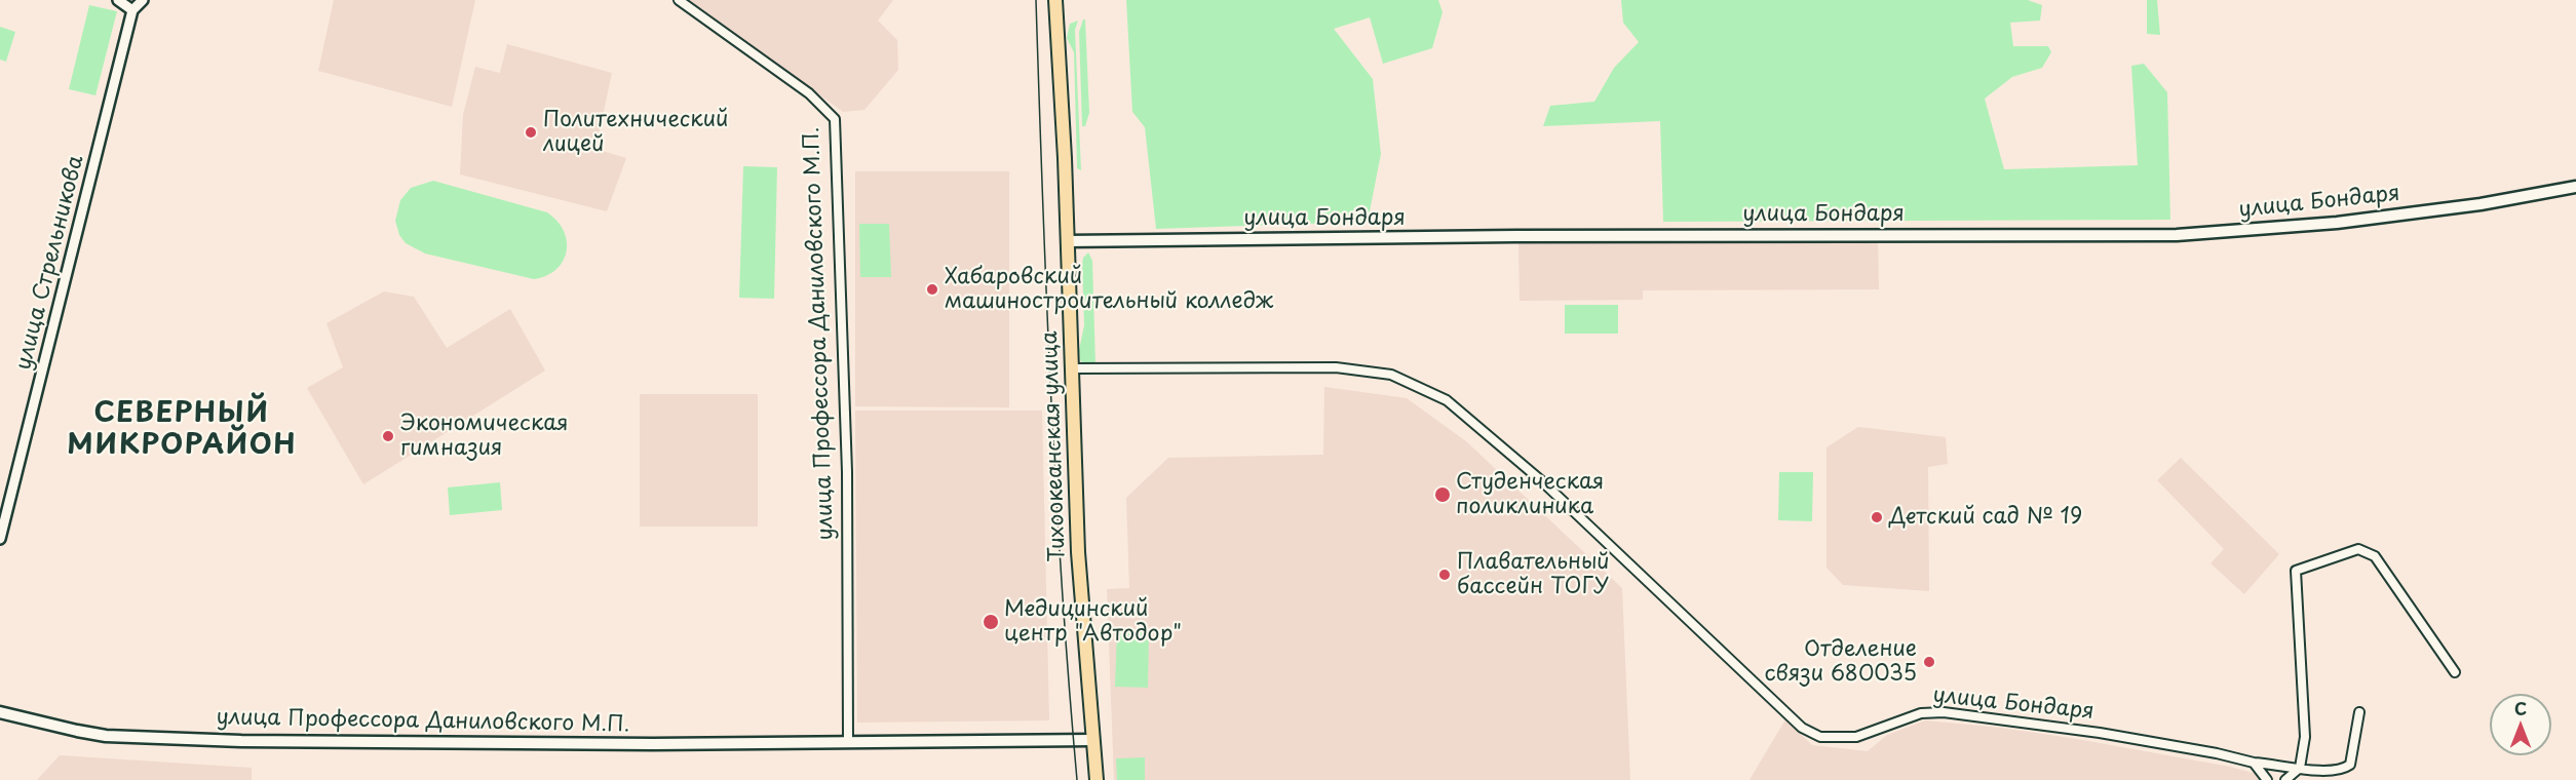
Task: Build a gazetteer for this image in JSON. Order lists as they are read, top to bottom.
{
  "streets": {
    "main road": ["улица Бондаря", "улица Профессора Даниловского М.П.", "Тихоокеанская улица"],
    "street": ["улица Стрельникова"]
  },
  "crossings": [
    ["улица Бондаря", "Тихоокеанская улица"],
    ["улица Профессора Даниловского М.П.", "Тихоокеанская улица"]
  ],
  "districts": ["СЕВЕРНЫЙ МИКРОРАЙОН"],
  "places": [
    "Политехнический лицей",
    "Хабаровский машиностроительный колледж",
    "Экономическая гимназия",
    "Студенческая поликлиника",
    "Детский сад № 19",
    "Плавательный бассейн ТОГУ",
    "Медицинский центр \"Автодор\"",
    "Отделение связи 680035"
  ],
  "north": "top"
}
